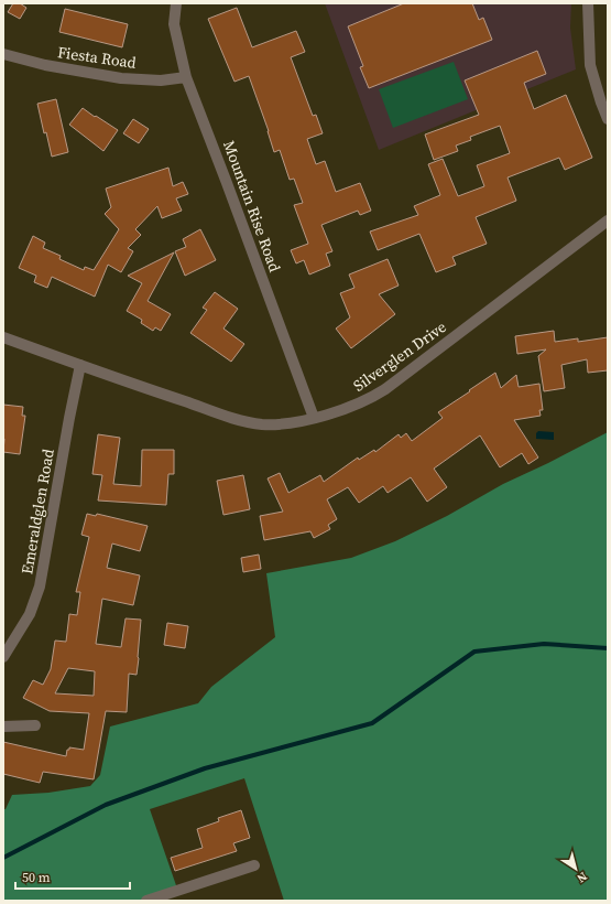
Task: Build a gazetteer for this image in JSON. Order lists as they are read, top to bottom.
{
  "streets": {
    "street": [
      "Fiesta Road",
      "Mountain Rise Road",
      "Silverglen Drive",
      "Emeraldglen Road"
    ]
  },
  "crossings": [
    ["Fiesta Road", "Mountain Rise Road"],
    ["Mountain Rise Road", "Silverglen Drive"],
    ["Silverglen Drive", "Emeraldglen Road"]
  ],
  "scale_bar": "50 m",
  "north": "bottom right"
}
